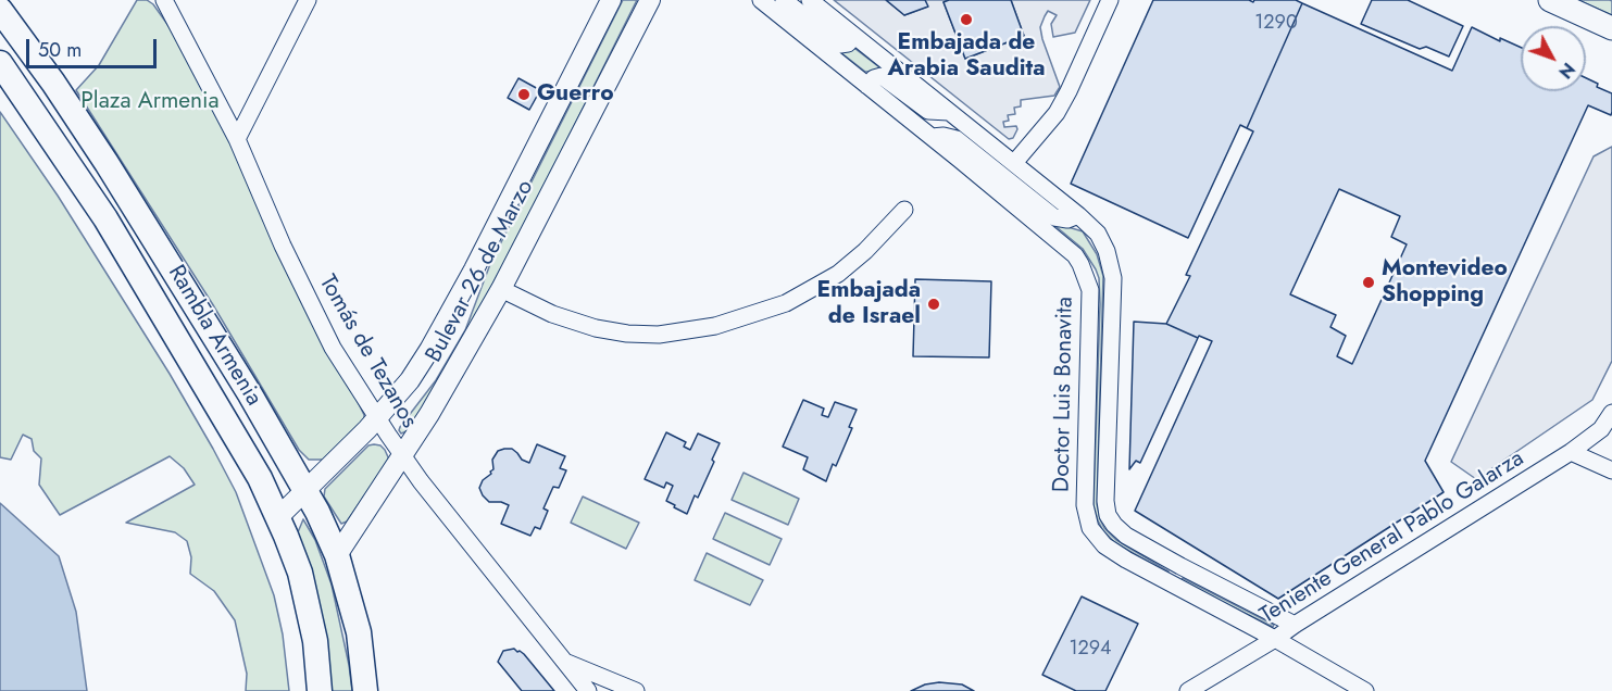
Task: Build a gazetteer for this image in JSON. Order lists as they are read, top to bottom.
{
  "streets": {
    "main road": ["Rambla Armenia"],
    "street": [
      "Bulevar 26 de Marzo",
      "Tomás de Tezanos",
      "Doctor Luis Bonavita",
      "Teniente General Pablo Galarza"
    ]
  },
  "crossings": [
    ["Bulevar 26 de Marzo", "Rambla Armenia"],
    ["Bulevar 26 de Marzo", "Tomás de Tezanos"],
    ["Doctor Luis Bonavita", "Teniente General Pablo Galarza"]
  ],
  "parks": ["Plaza Armenia"],
  "places": [
    "Embajada de Arabia Saudita",
    "Guerro",
    "Montevideo Shopping",
    "Embajada de Israel"
  ],
  "house_numbers": ["1290", "1294"],
  "scale_bar": "50 m",
  "north": "bottom right"
}
